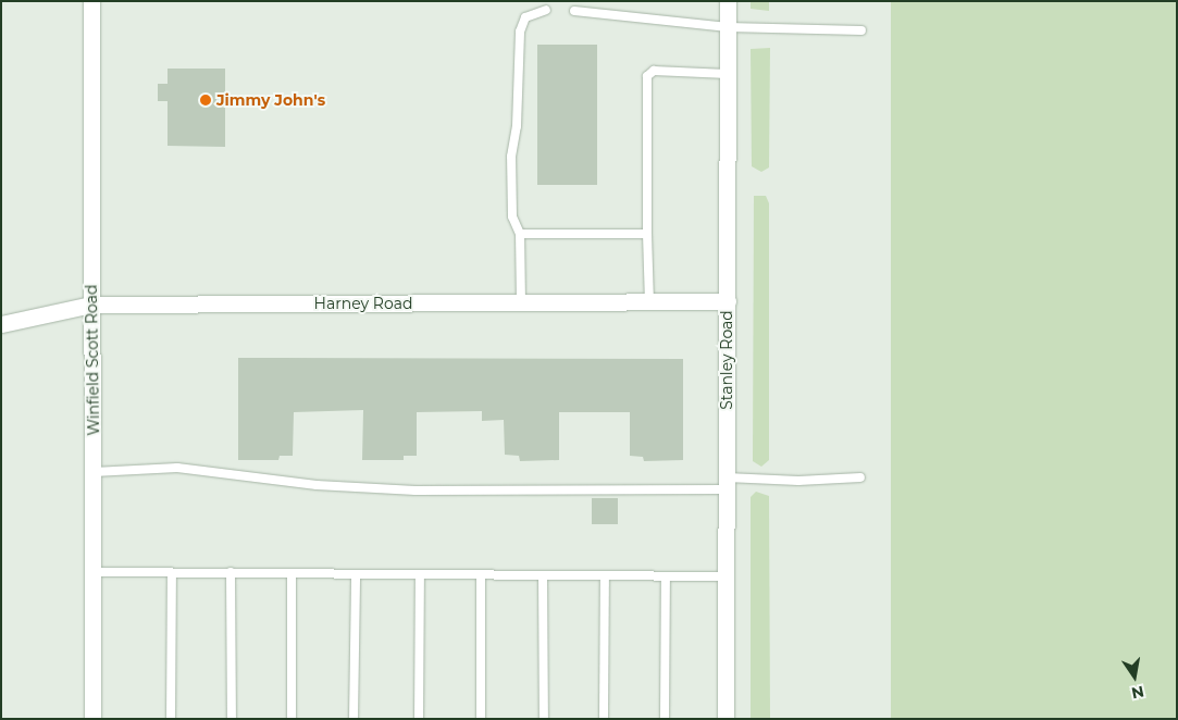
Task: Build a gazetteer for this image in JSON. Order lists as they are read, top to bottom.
{
  "streets": {
    "street": ["Harney Road", "Winfield Scott Road", "Stanley Road"]
  },
  "crossings": [
    ["Harney Road", "Winfield Scott Road"],
    ["Harney Road", "Stanley Road"]
  ],
  "places": ["Jimmy John's"],
  "north": "bottom"
}
